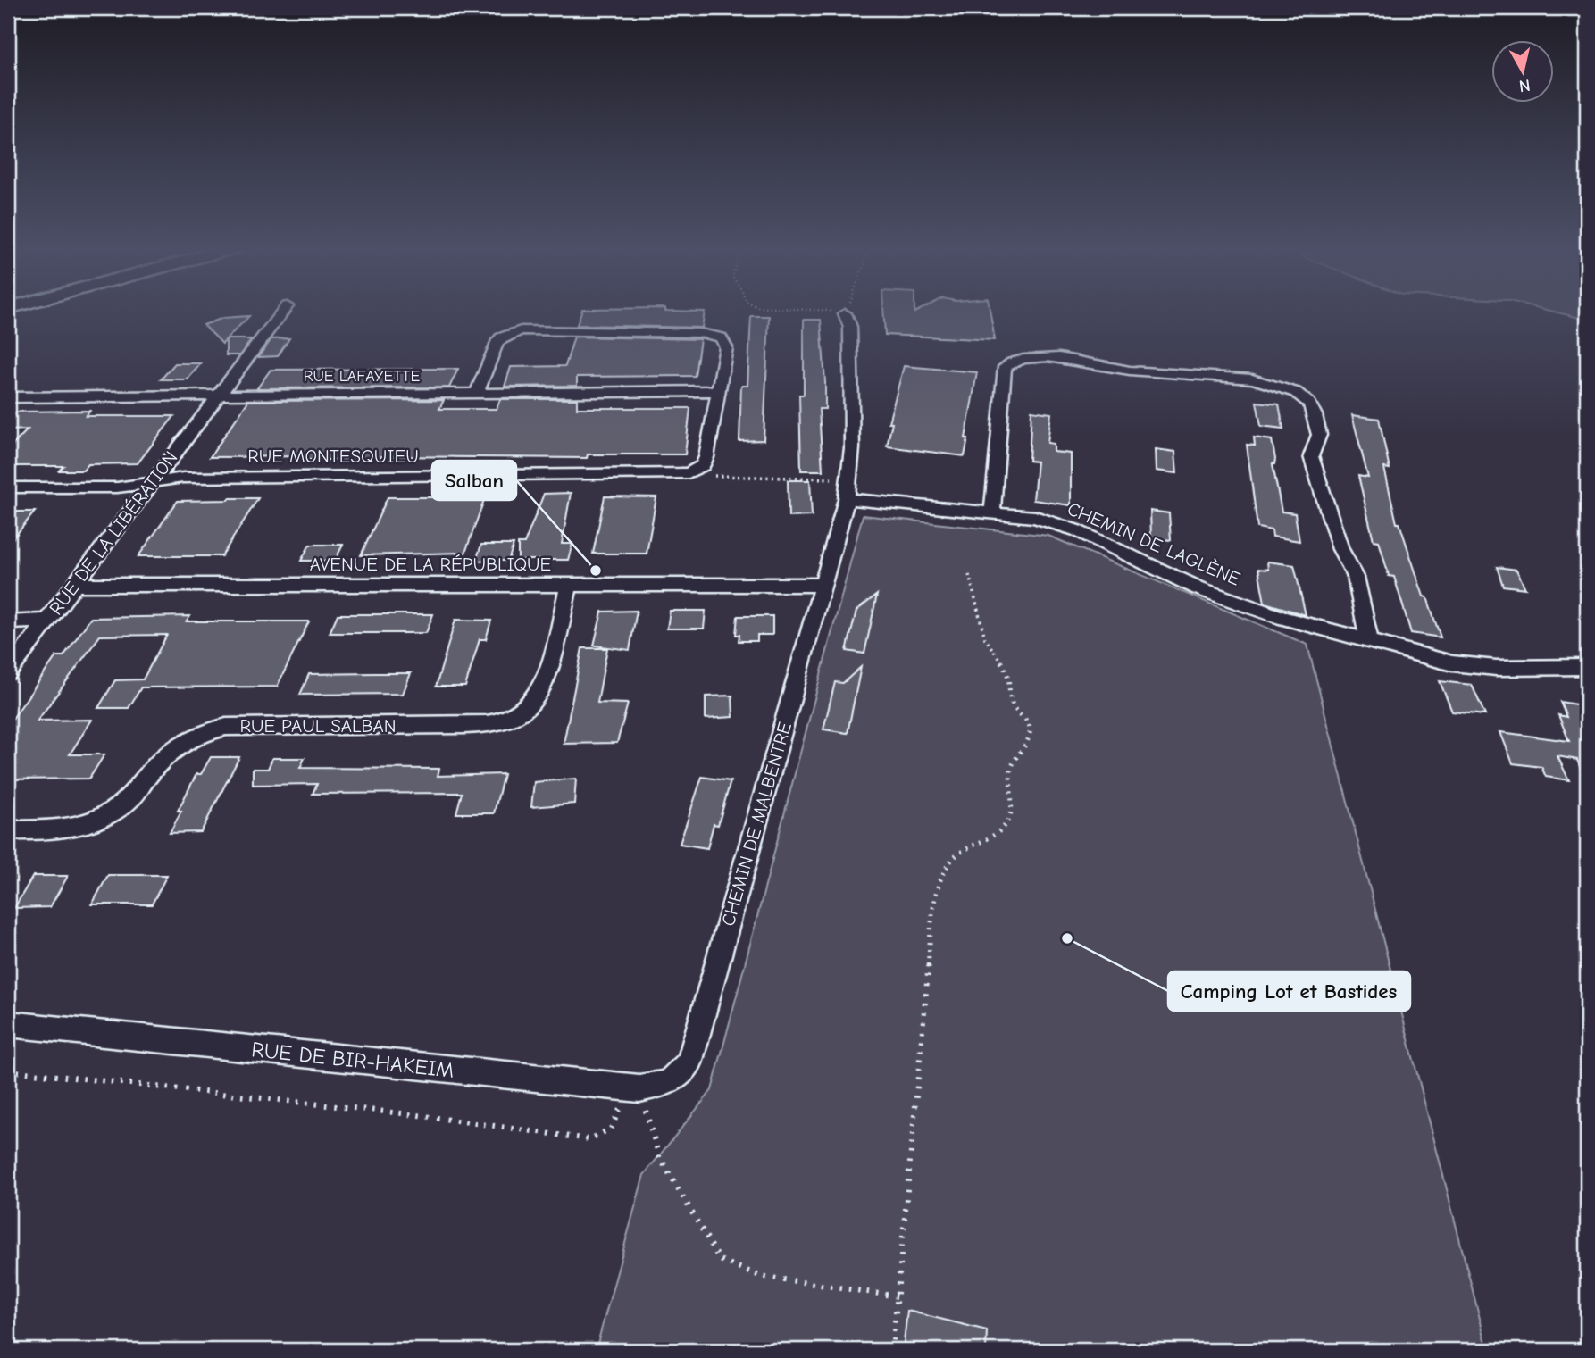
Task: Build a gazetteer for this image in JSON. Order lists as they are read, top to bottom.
{
  "streets": {
    "street": [
      "RUE LAFAYETTE",
      "RUE MONTESQUIEU",
      "RUE DE LA LIBÉRATION",
      "CHEMIN DE LAGLÈNE",
      "AVENUE DE LA RÉPUBLIQUE",
      "RUE PAUL SALBAN",
      "CHEMIN DE MALBENTRE",
      "RUE DE BIR-HAKEIM"
    ]
  },
  "crossings": [
    ["RUE LAFAYETTE", "RUE DE LA LIBÉRATION"],
    ["RUE MONTESQUIEU", "RUE DE LA LIBÉRATION"],
    ["RUE DE LA LIBÉRATION", "AVENUE DE LA RÉPUBLIQUE"],
    ["CHEMIN DE LAGLÈNE", "CHEMIN DE MALBENTRE"],
    ["AVENUE DE LA RÉPUBLIQUE", "RUE PAUL SALBAN"],
    ["AVENUE DE LA RÉPUBLIQUE", "CHEMIN DE MALBENTRE"],
    ["CHEMIN DE MALBENTRE", "RUE DE BIR-HAKEIM"]
  ],
  "places": ["Salban", "Camping Lot et Bastides"],
  "north": "bottom"
}
